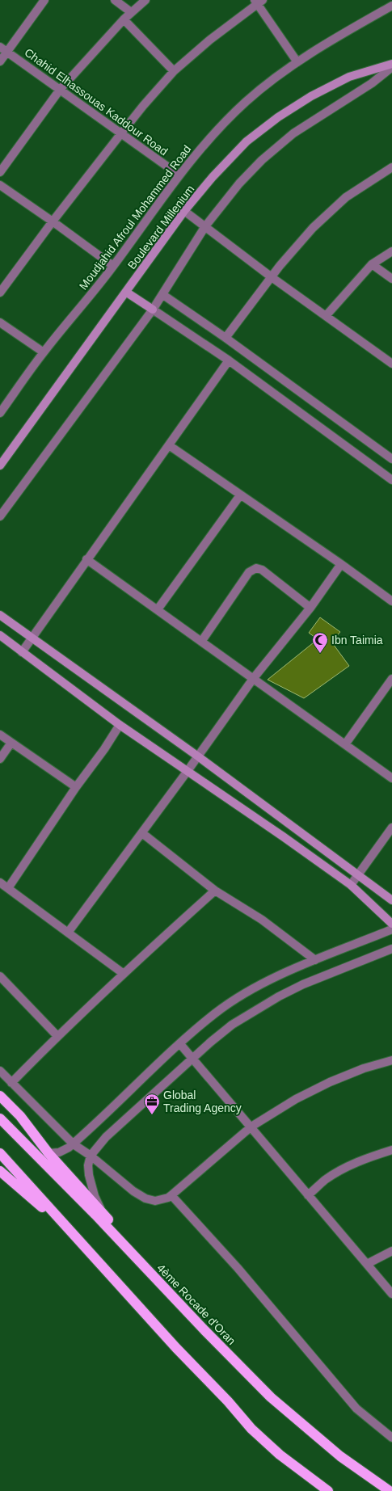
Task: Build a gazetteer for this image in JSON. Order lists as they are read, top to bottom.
{
  "streets": {
    "highway": ["4ème Rocade d'Oran"],
    "main road": ["Boulevard Millenium"],
    "street": ["Chahid Elhassouas Kaddour Road", "Moudjahid Afroul Mohammed Road"]
  },
  "crossings": [
    ["Chahid Elhassouas Kaddour Road", "Moudjahid Afroul Mohammed Road"]
  ],
  "places": {
    "mosque": ["Ibn Taimia"],
    "office": ["Global Trading Agency"]
  }
}
